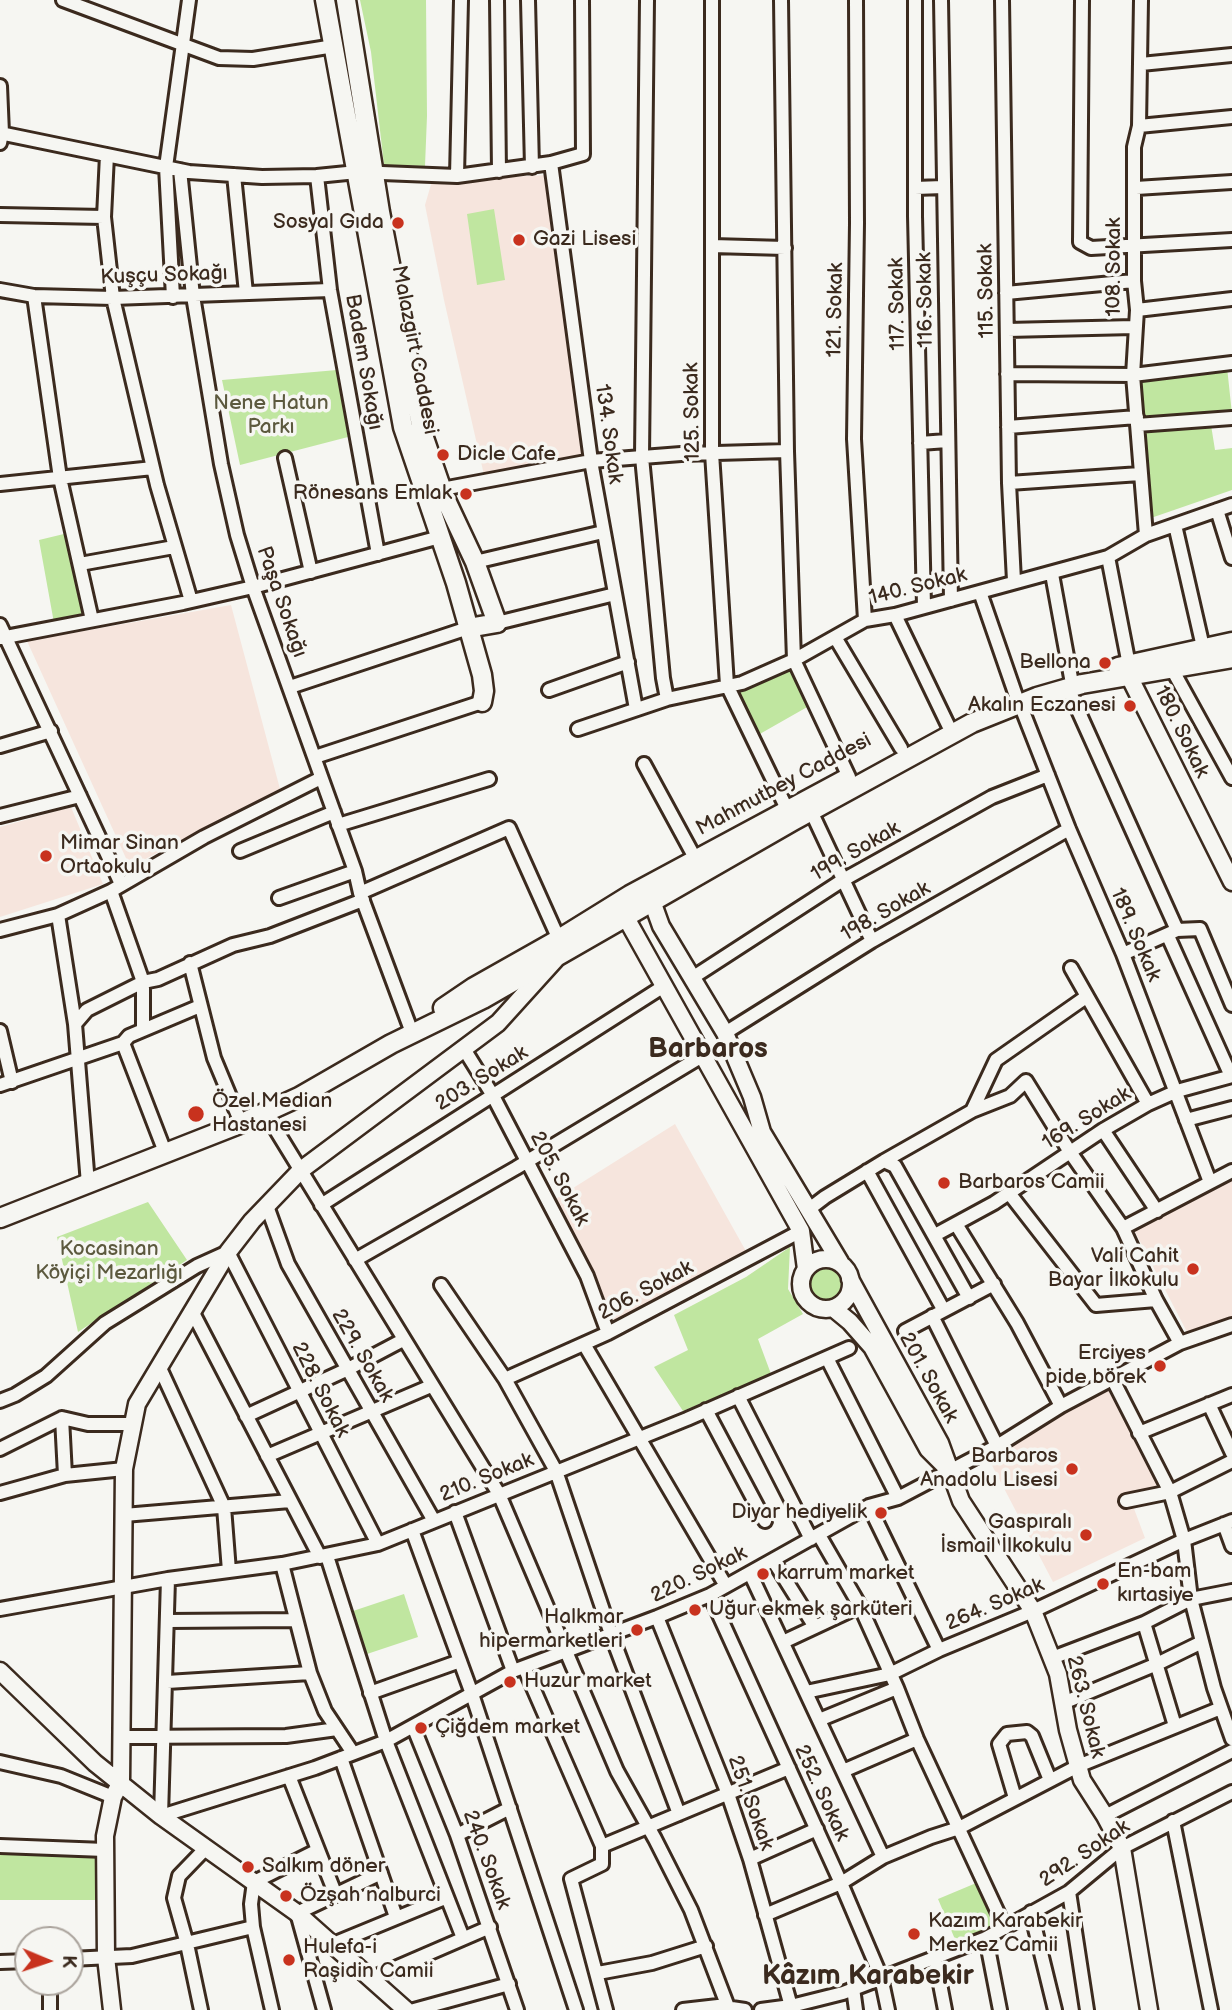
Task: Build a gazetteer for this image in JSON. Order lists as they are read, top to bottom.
{
  "streets": {
    "main road": ["Malazgirt Caddesi", "Mahmutbey Caddesi"],
    "street": [
      "108. Sokak",
      "Kuşçu Sokağı",
      "115. Sokak",
      "116. Sokak",
      "117. Sokak",
      "121. Sokak",
      "Badem Sokağı",
      "125. Sokak",
      "134. Sokak",
      "140. Sokak",
      "Paşa Sokağı",
      "180. Sokak",
      "199. Sokak",
      "198. Sokak",
      "189. Sokak",
      "203. Sokak",
      "169. Sokak",
      "205. Sokak",
      "206. Sokak",
      "229. Sokak",
      "201. Sokak",
      "228. Sokak",
      "210. Sokak",
      "220. Sokak",
      "264. Sokak",
      "263. Sokak",
      "252. Sokak",
      "251. Sokak",
      "292. Sokak",
      "240. Sokak"
    ]
  },
  "crossings": [
    ["108. Sokak", "140. Sokak"],
    ["Kuşçu Sokağı", "Badem Sokağı"],
    ["Kuşçu Sokağı", "Paşa Sokağı"],
    ["115. Sokak", "140. Sokak"],
    ["116. Sokak", "140. Sokak"],
    ["117. Sokak", "140. Sokak"],
    ["121. Sokak", "140. Sokak"],
    ["125. Sokak", "140. Sokak"],
    ["125. Sokak", "Mahmutbey Caddesi"],
    ["134. Sokak", "140. Sokak"],
    ["140. Sokak", "189. Sokak"],
    ["Paşa Sokağı", "Mahmutbey Caddesi"],
    ["180. Sokak", "Mahmutbey Caddesi"],
    ["Mahmutbey Caddesi", "189. Sokak"],
    ["Mahmutbey Caddesi", "201. Sokak"],
    ["199. Sokak", "189. Sokak"],
    ["199. Sokak", "201. Sokak"],
    ["198. Sokak", "189. Sokak"],
    ["198. Sokak", "201. Sokak"],
    ["189. Sokak", "169. Sokak"],
    ["203. Sokak", "205. Sokak"],
    ["203. Sokak", "201. Sokak"],
    ["205. Sokak", "206. Sokak"],
    ["206. Sokak", "201. Sokak"],
    ["229. Sokak", "210. Sokak"],
    ["201. Sokak", "220. Sokak"],
    ["201. Sokak", "263. Sokak"],
    ["228. Sokak", "210. Sokak"],
    ["220. Sokak", "263. Sokak"],
    ["220. Sokak", "252. Sokak"],
    ["220. Sokak", "251. Sokak"],
    ["220. Sokak", "240. Sokak"],
    ["264. Sokak", "263. Sokak"],
    ["263. Sokak", "292. Sokak"],
    ["252. Sokak", "292. Sokak"],
    ["251. Sokak", "292. Sokak"]
  ],
  "districts": ["Barbaros", "Kâzım Karabekir"],
  "parks": ["Nene Hatun Parkı", "Kocasinan Köyiçi Mezarlığı"],
  "places": [
    "Sosyal Gıda",
    "Gazi Lisesi",
    "Dicle Cafe",
    "Rönesans Emlak",
    "Bellona",
    "Akalın Eczanesi",
    "Mimar Sinan Ortaokulu",
    "Özel Median Hastanesi",
    "Barbaros Camii",
    "Vali Cahit Bayar İlkokulu",
    "Erciyes pide börek",
    "Barbaros Anadolu Lisesi",
    "Diyar hediyelik",
    "Gaspıralı İsmail İlkokulu",
    "karrum market",
    "En-bam kırtasiye",
    "Uğur ekmek şarküteri",
    "Halkmar hipermarketleri",
    "Huzur market",
    "Çiğdem market",
    "Salkım döner",
    "Özşah nalburci",
    "Kazım Karabekir Merkez Camii",
    "Hulefa-i Raşidin Camii"
  ],
  "north": "right"
}
